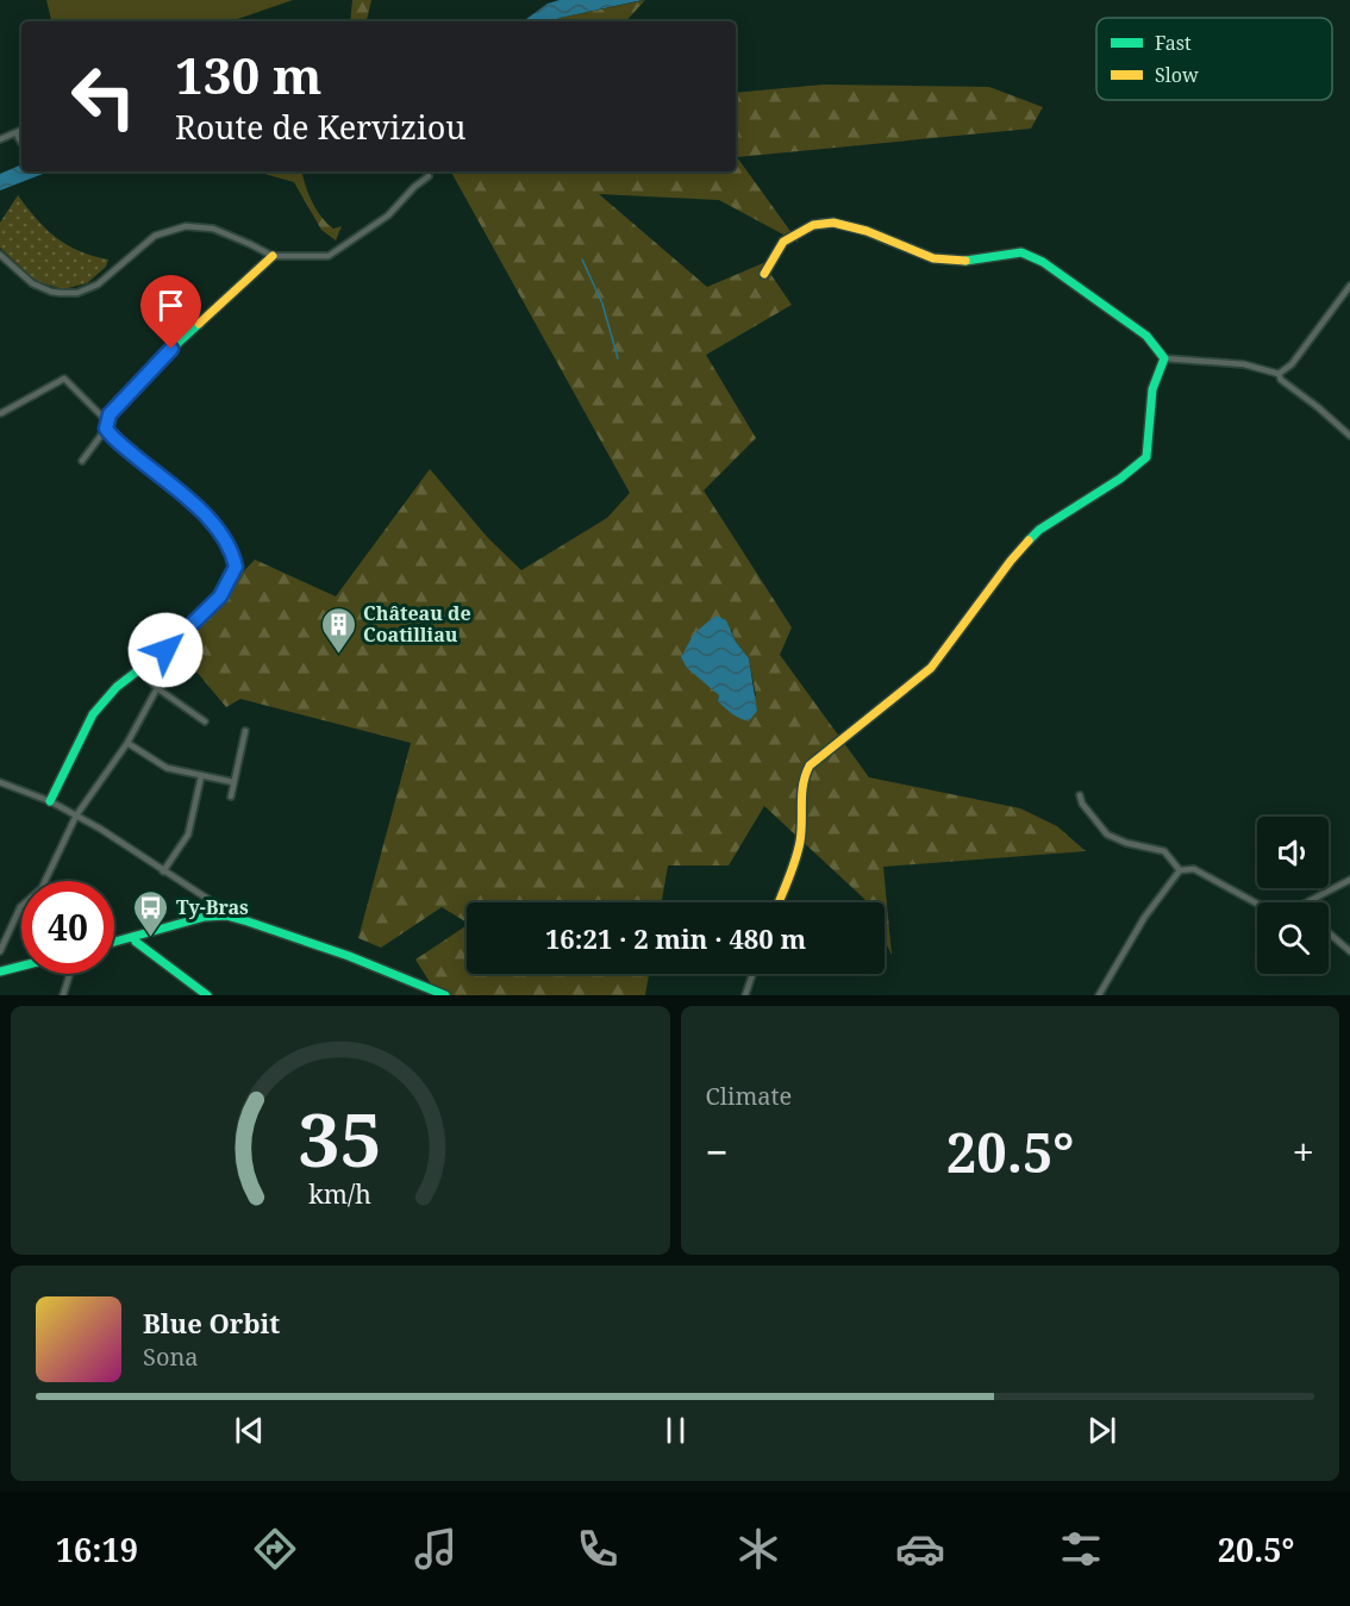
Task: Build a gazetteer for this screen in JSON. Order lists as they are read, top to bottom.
{
  "places": {
    "building": ["Château de Coatilliau"],
    "bus stop": ["Ty-Bras"]
  },
  "legend": ["Fast", "Slow"],
  "page": {
    "turn": ["130 m", "Route de Kerviziou"],
    "limit": "40",
    "trip": "16:21 · 2 min · 480 m",
    "tile": "Climate",
    "heat": ["−", "20.5°", "+"],
    "song": ["Blue Orbit", "Sona"],
    "tabs": ["16:19", "20.5°"],
    "gauge": ["35", "km/h"]
  }
}
